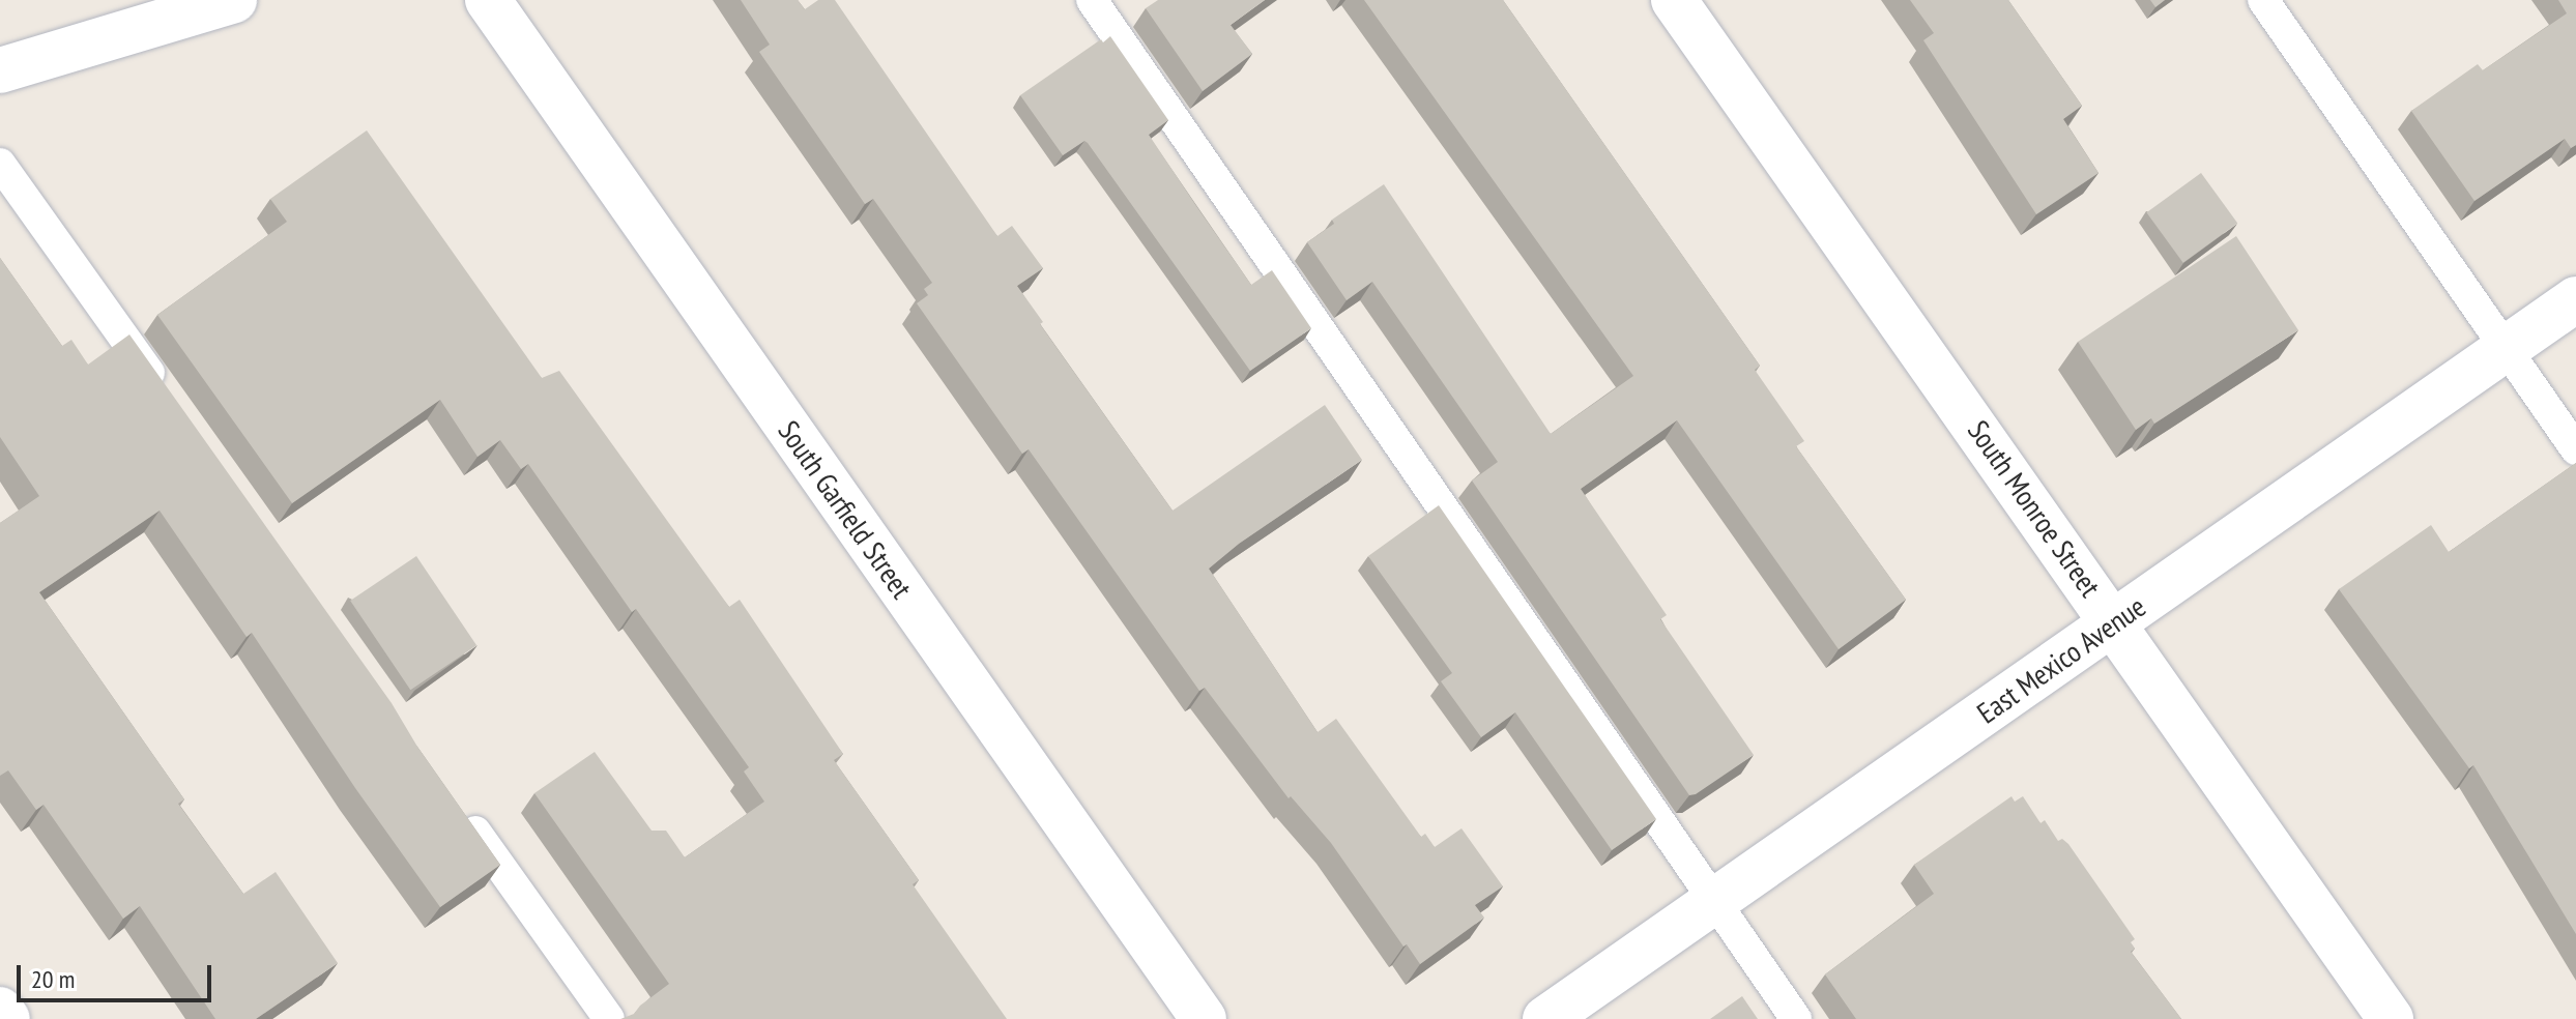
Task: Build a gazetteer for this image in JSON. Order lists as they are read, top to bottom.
{
  "streets": {
    "street": ["South Monroe Street", "South Garfield Street", "East Mexico Avenue"]
  },
  "crossings": [
    ["South Monroe Street", "East Mexico Avenue"]
  ],
  "scale_bar": "20 m"
}
